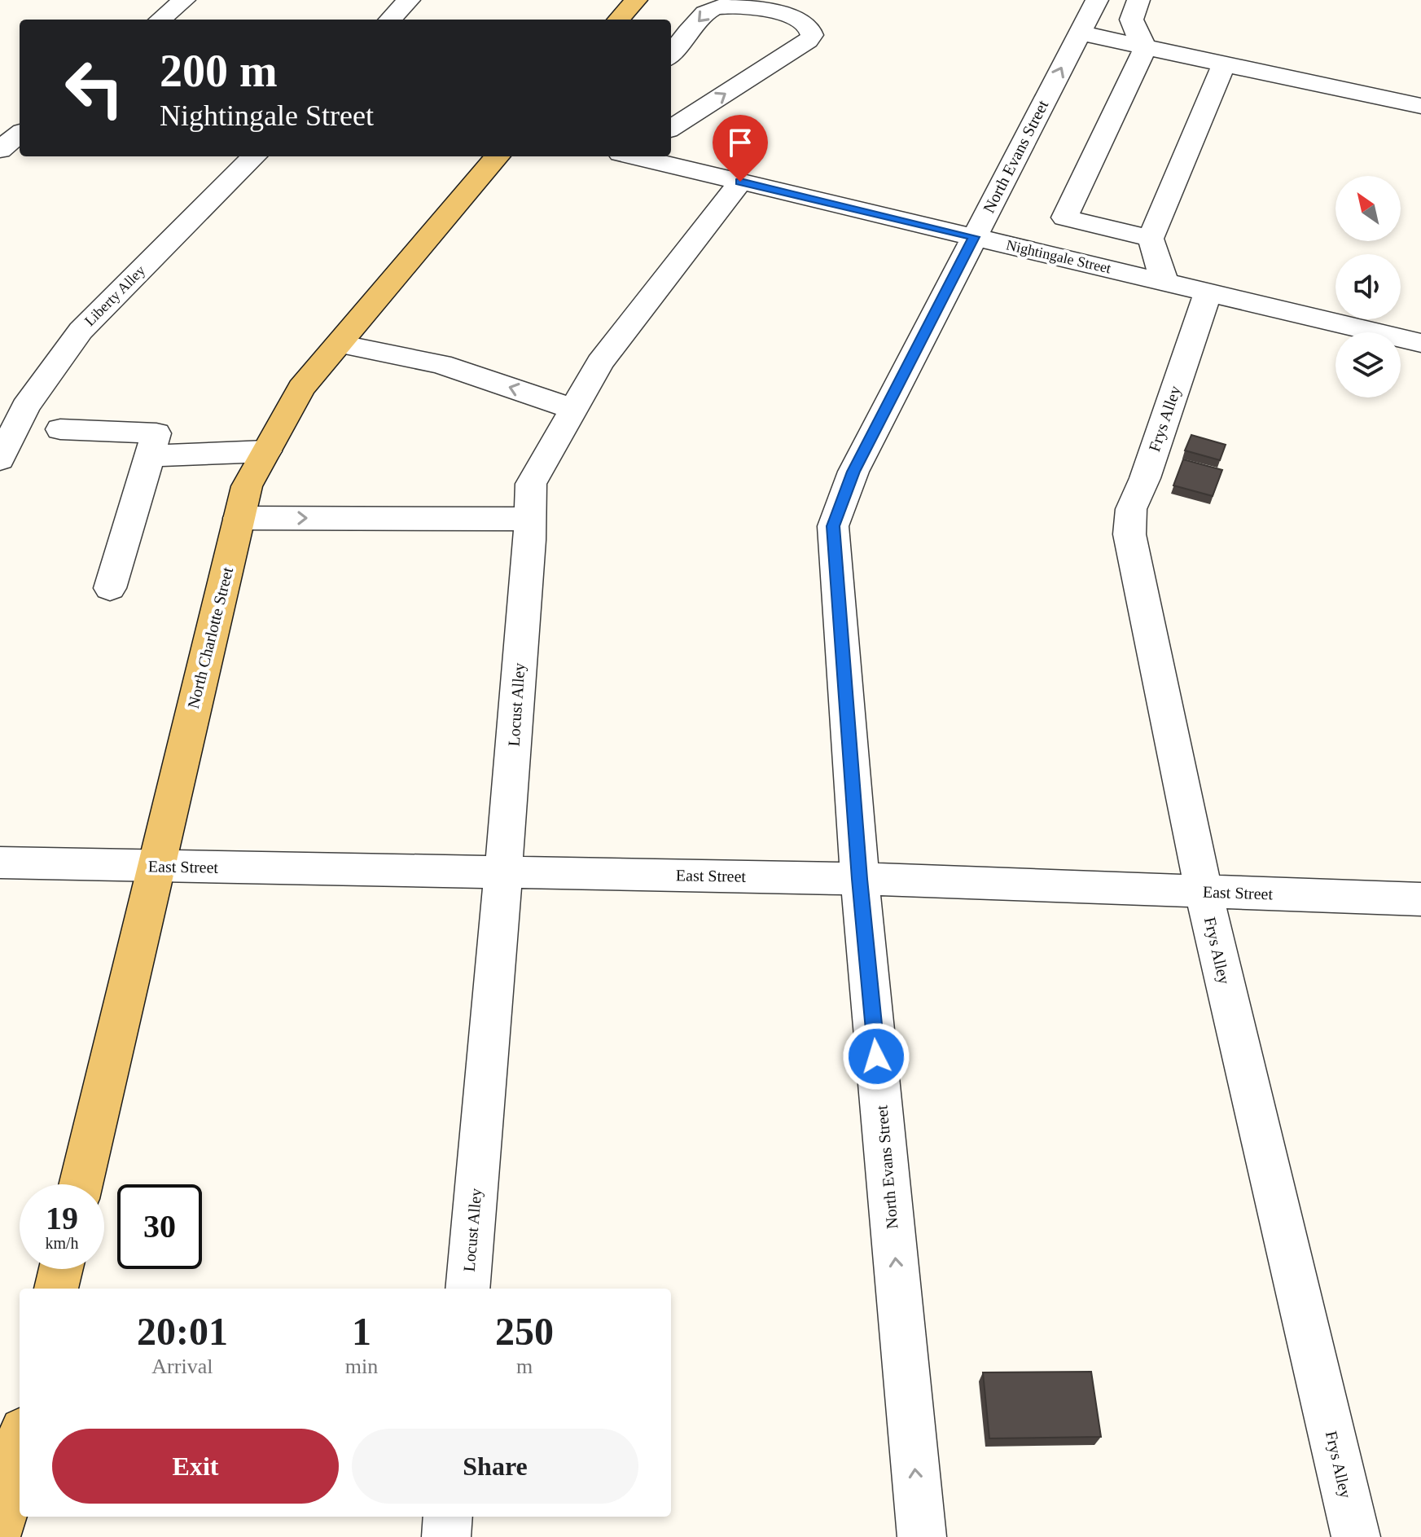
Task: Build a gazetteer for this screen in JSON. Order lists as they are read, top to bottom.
{
  "streets": {
    "main road": ["North Charlotte Street"],
    "street": [
      "North Evans Street",
      "Nightingale Street",
      "Liberty Alley",
      "Frys Alley",
      "Locust Alley",
      "East Street"
    ]
  },
  "crossings": [
    ["North Evans Street", "Nightingale Street"],
    ["North Evans Street", "East Street"],
    ["Nightingale Street", "Frys Alley"],
    ["Nightingale Street", "Locust Alley"],
    ["Frys Alley", "East Street"],
    ["North Charlotte Street", "East Street"],
    ["Locust Alley", "East Street"]
  ],
  "one_way": ["North Evans Street"],
  "north": "top left",
  "page": {
    "turn": ["200 m", "Nightingale Street"],
    "speed": "19 km/h",
    "limit": "30",
    "eta": [
      "20:01",
      "Arrival",
      "1",
      "min",
      "250",
      "m"
    ],
    "buttons": ["Exit", "Share"]
  }
}
